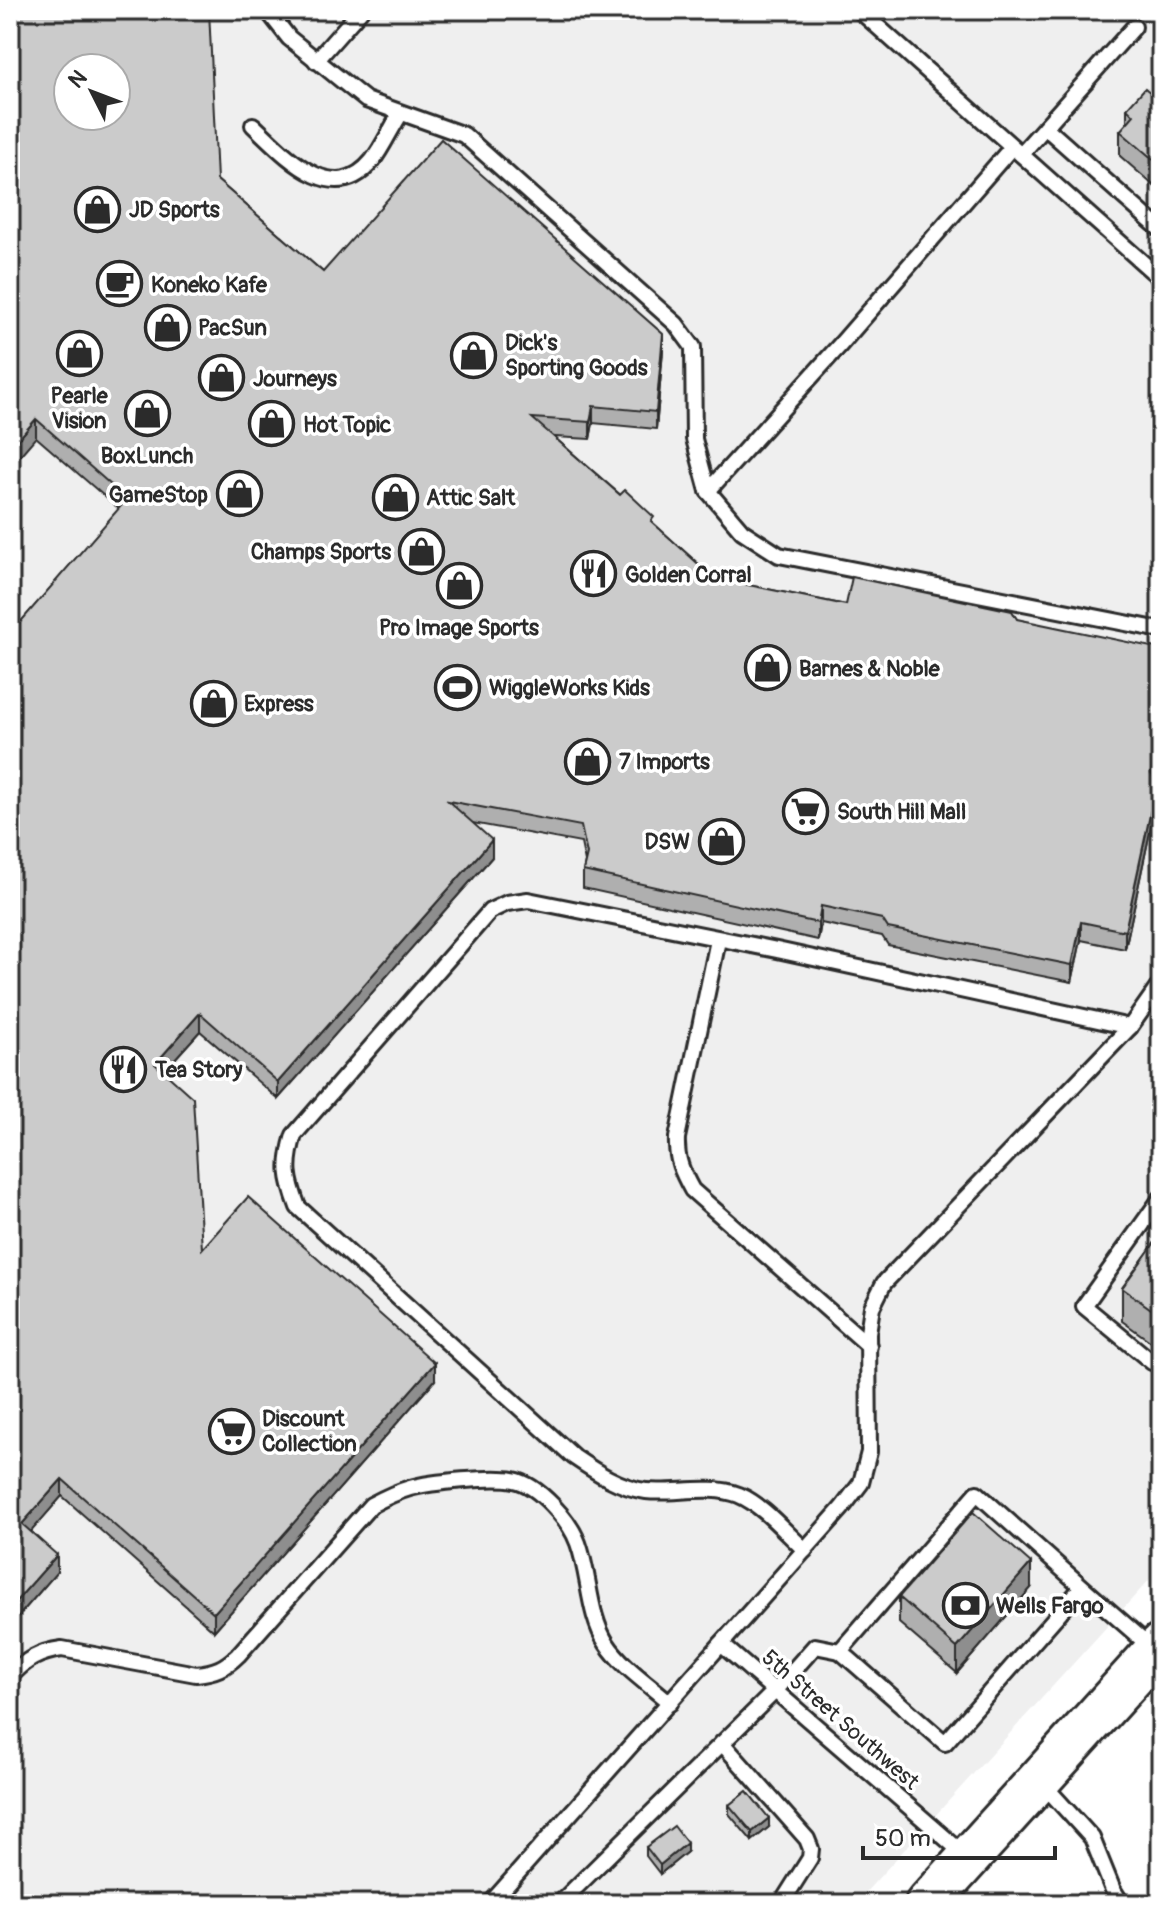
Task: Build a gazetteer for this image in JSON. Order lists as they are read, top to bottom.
{
  "streets": {
    "lane": ["5th Street Southwest"]
  },
  "places": {
    "shop": [
      "JD Sports",
      "PacSun",
      "Pearle Vision",
      "Dick's Sporting Goods",
      "Journeys",
      "BoxLunch",
      "Hot Topic",
      "GameStop",
      "Attic Salt",
      "Champs Sports",
      "Pro Image Sports",
      "Barnes & Noble",
      "Express",
      "7 Imports",
      "DSW"
    ],
    "cafe": ["Koneko Kafe"],
    "restaurant": ["Golden Corral", "Tea Story"],
    "sports": ["WiggleWorks Kids"],
    "supermarket": ["South Hill Mall", "Discount Collection"],
    "bank": ["Wells Fargo"]
  },
  "scale_bar": "50 m",
  "north": "top left"
}
